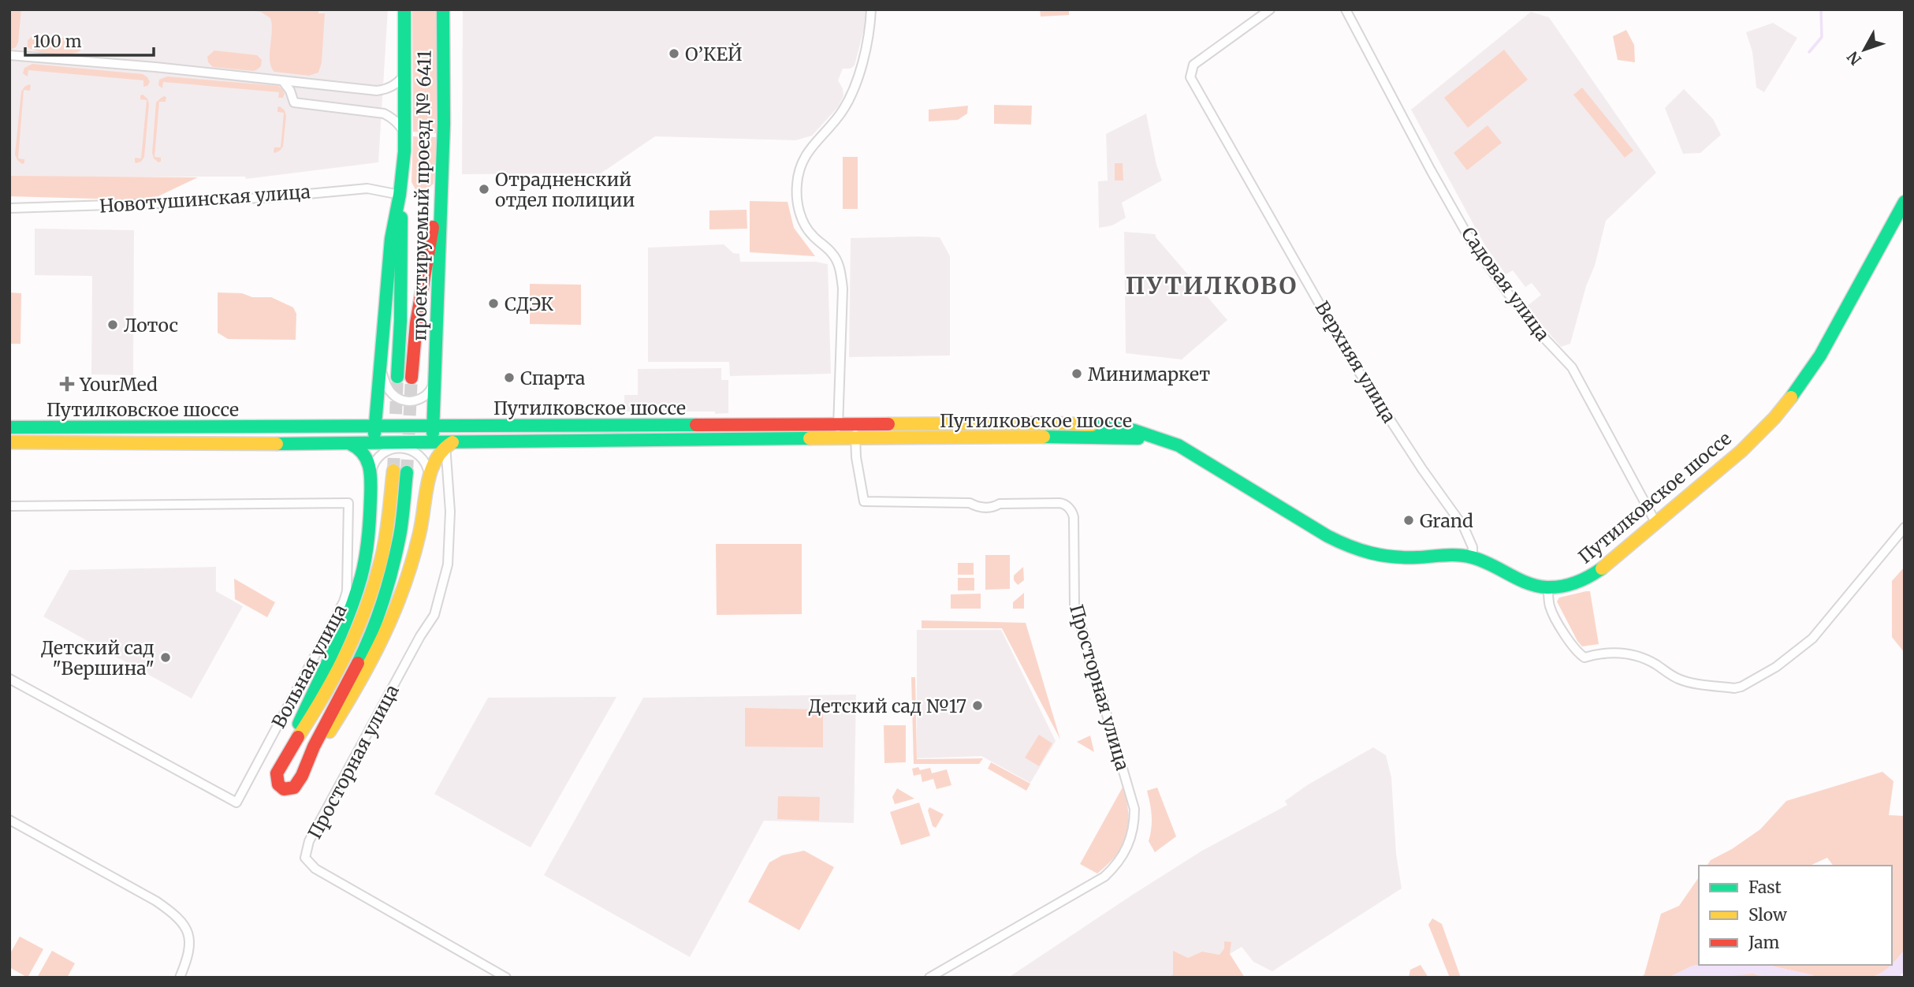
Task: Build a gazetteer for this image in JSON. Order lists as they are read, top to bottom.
{
  "streets": {
    "main road": ["проектируемый проезд № 6411", "Путилковское шоссе"],
    "street": [
      "Новотушинская улица",
      "Садовая улица",
      "Верхняя улица",
      "Вольная улица",
      "Просторная улица"
    ]
  },
  "crossings": [
    ["проектируемый проезд № 6411", "Новотушинская улица"],
    ["проектируемый проезд № 6411", "Путилковское шоссе"],
    ["проектируемый проезд № 6411", "Просторная улица"],
    ["Садовая улица", "Путилковское шоссе"],
    ["Верхняя улица", "Путилковское шоссе"],
    ["Путилковское шоссе", "Просторная улица"]
  ],
  "districts": ["ПУТИЛКОВО"],
  "places": {
    "other": [
      "О’КЕЙ",
      "Отрадненский отдел полиции",
      "СДЭК",
      "Лотос",
      "Минимаркет",
      "Спарта",
      "Grand",
      "Детский сад \"Вершина\"",
      "Детский сад №17"
    ],
    "health": ["YourMed"]
  },
  "legend": ["Fast", "Slow", "Jam"],
  "scale_bar": "100 m",
  "north": "bottom left"
}
